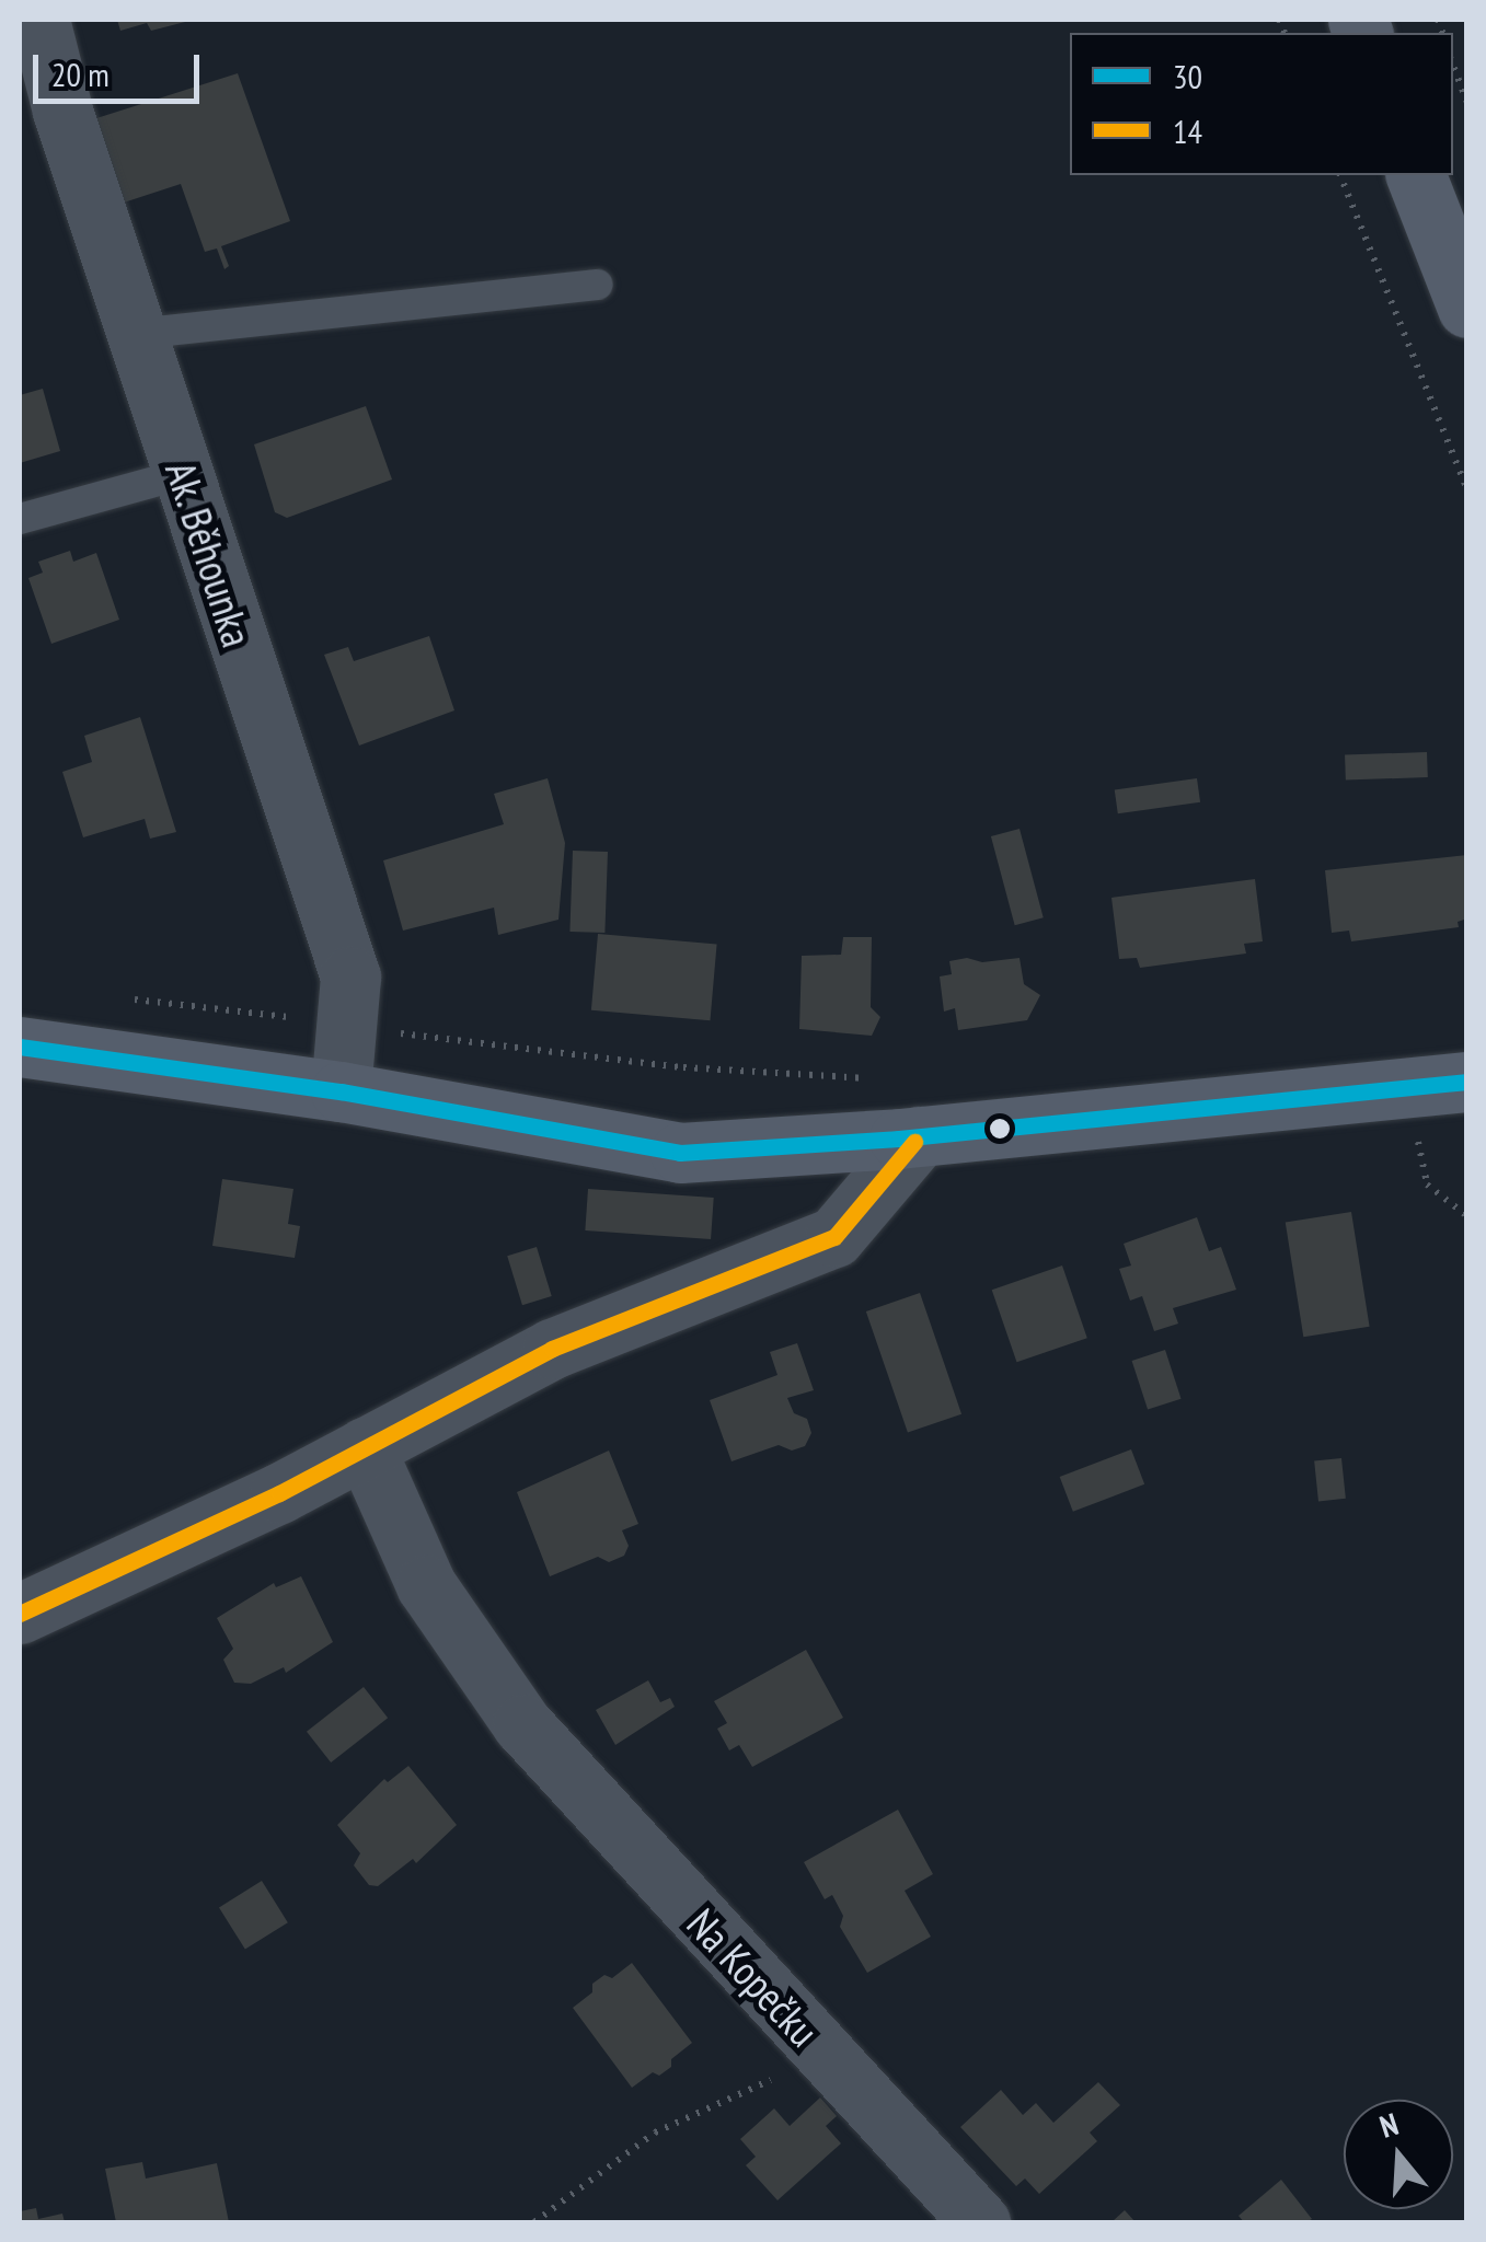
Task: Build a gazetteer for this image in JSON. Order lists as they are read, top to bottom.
{
  "streets": {
    "street": ["Ak. Běhounka", "Na Kopečku"]
  },
  "lines": ["transit line 30", "transit line 14"],
  "legend": ["30", "14"],
  "scale_bar": "20 m",
  "north": "top"
}
